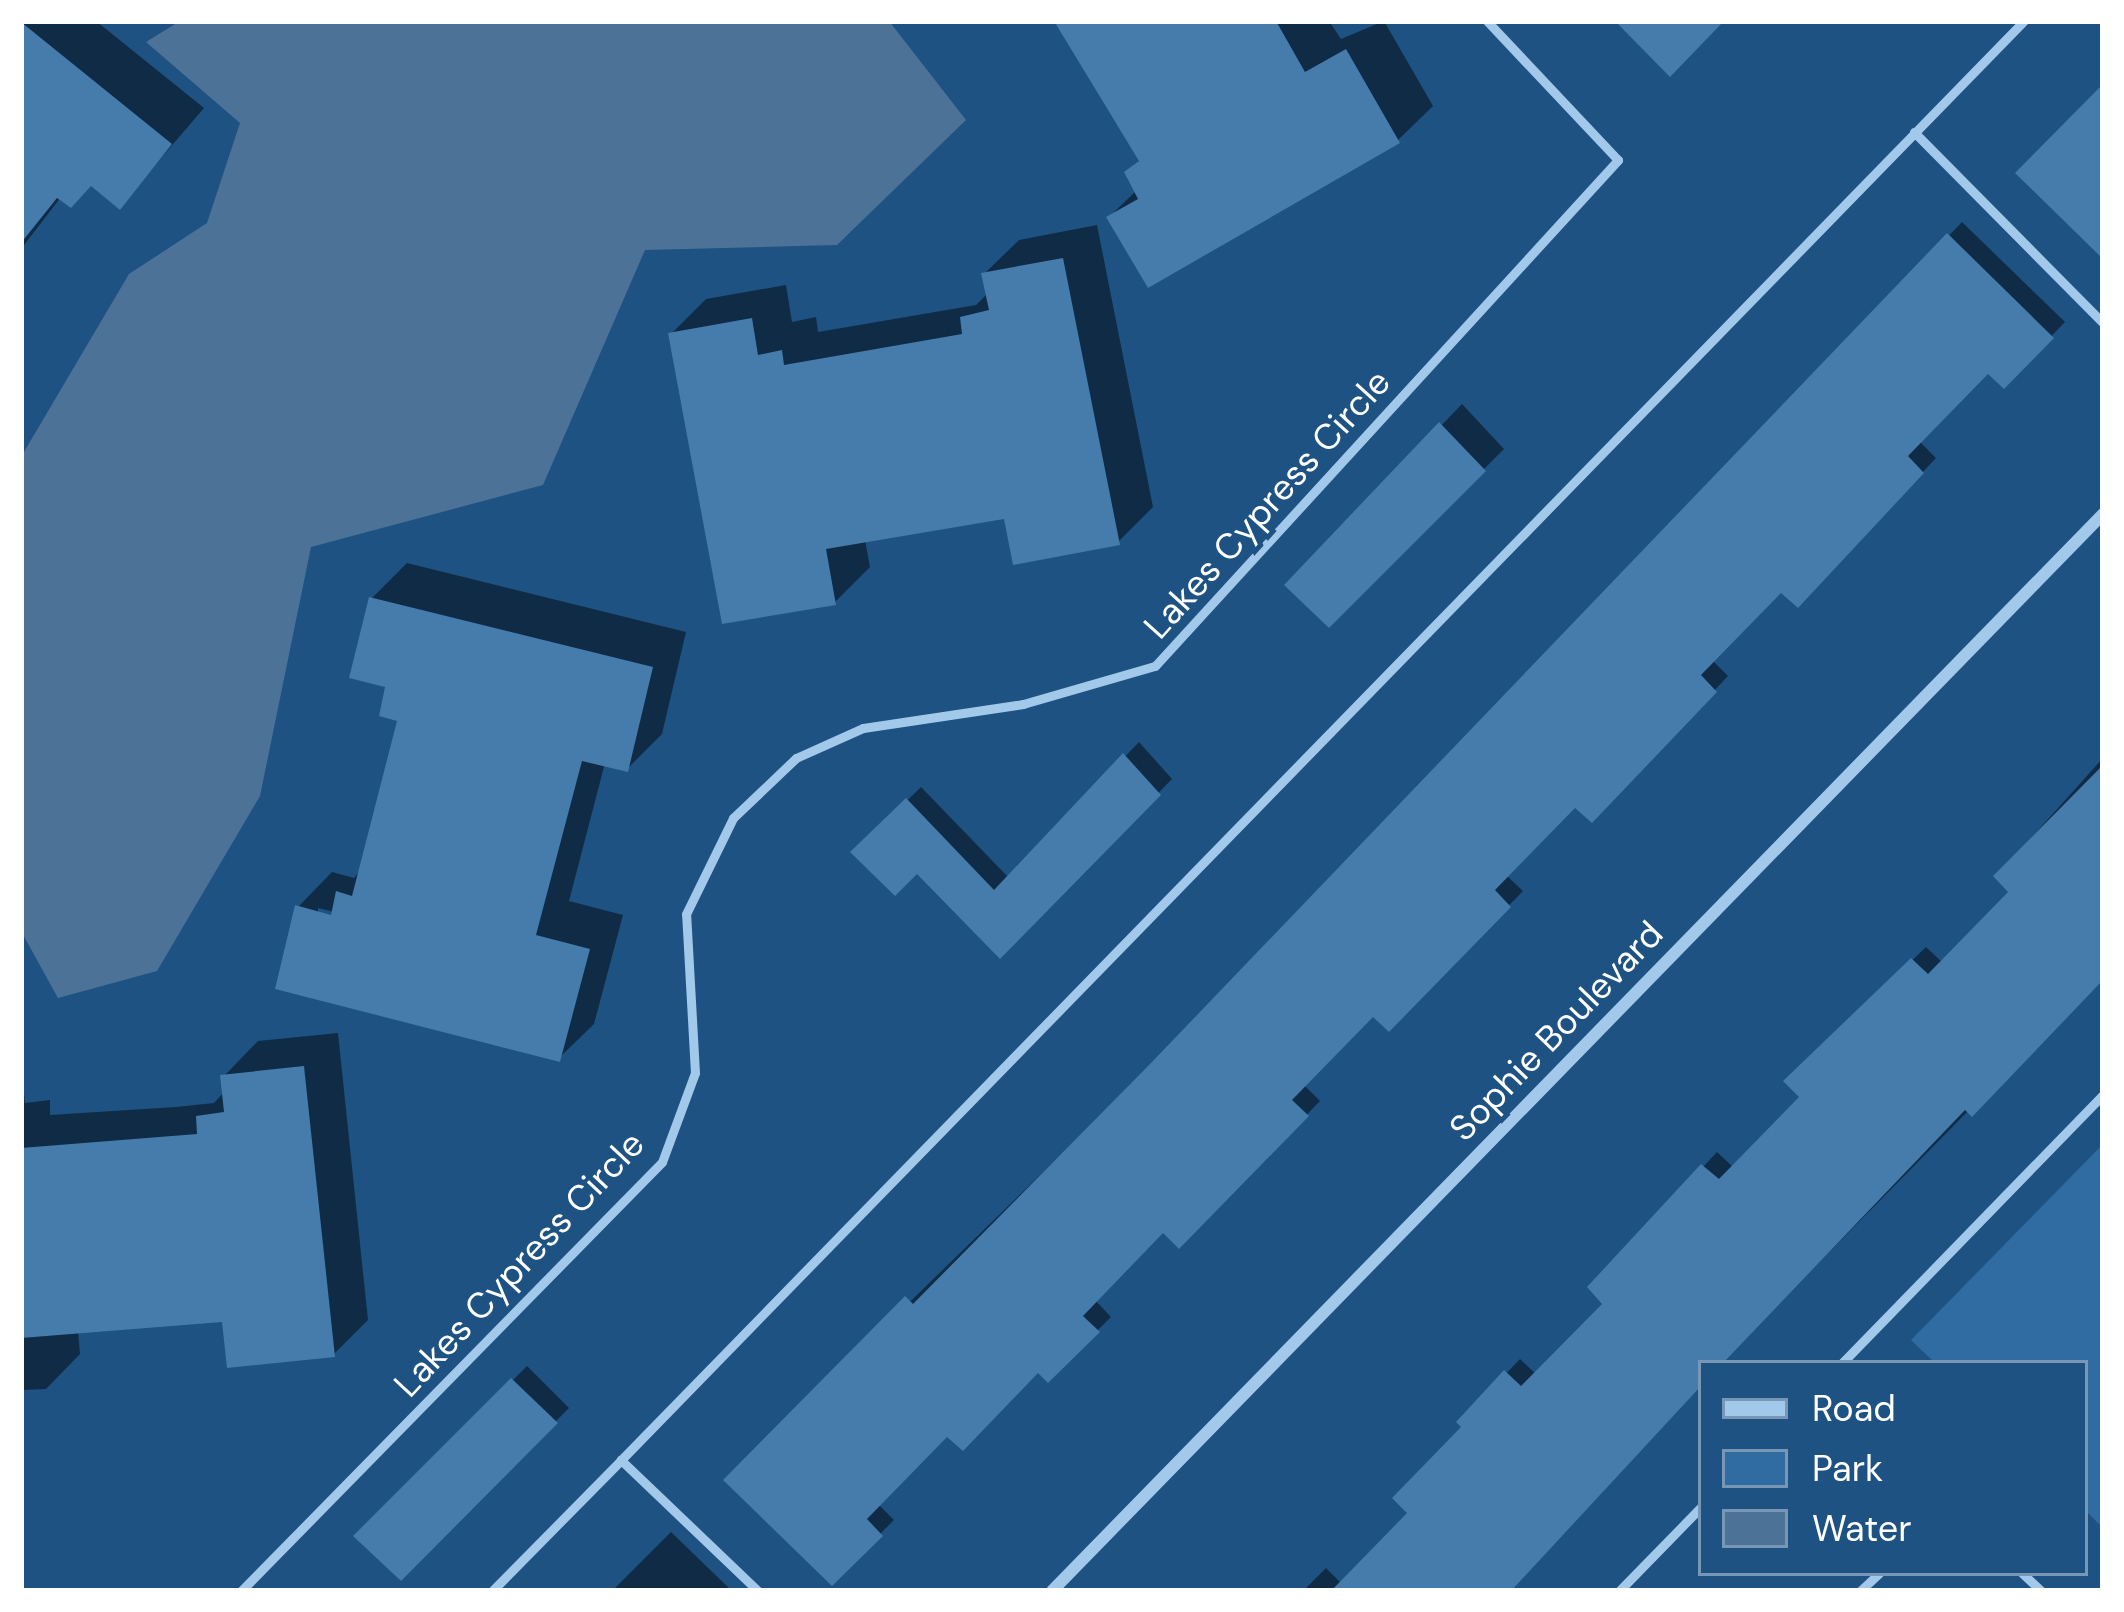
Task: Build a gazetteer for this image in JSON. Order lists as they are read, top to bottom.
{
  "streets": {
    "street": ["Sophie Boulevard"],
    "lane": ["Lakes Cypress Circle"]
  },
  "legend": ["Road", "Park", "Water"]
}
